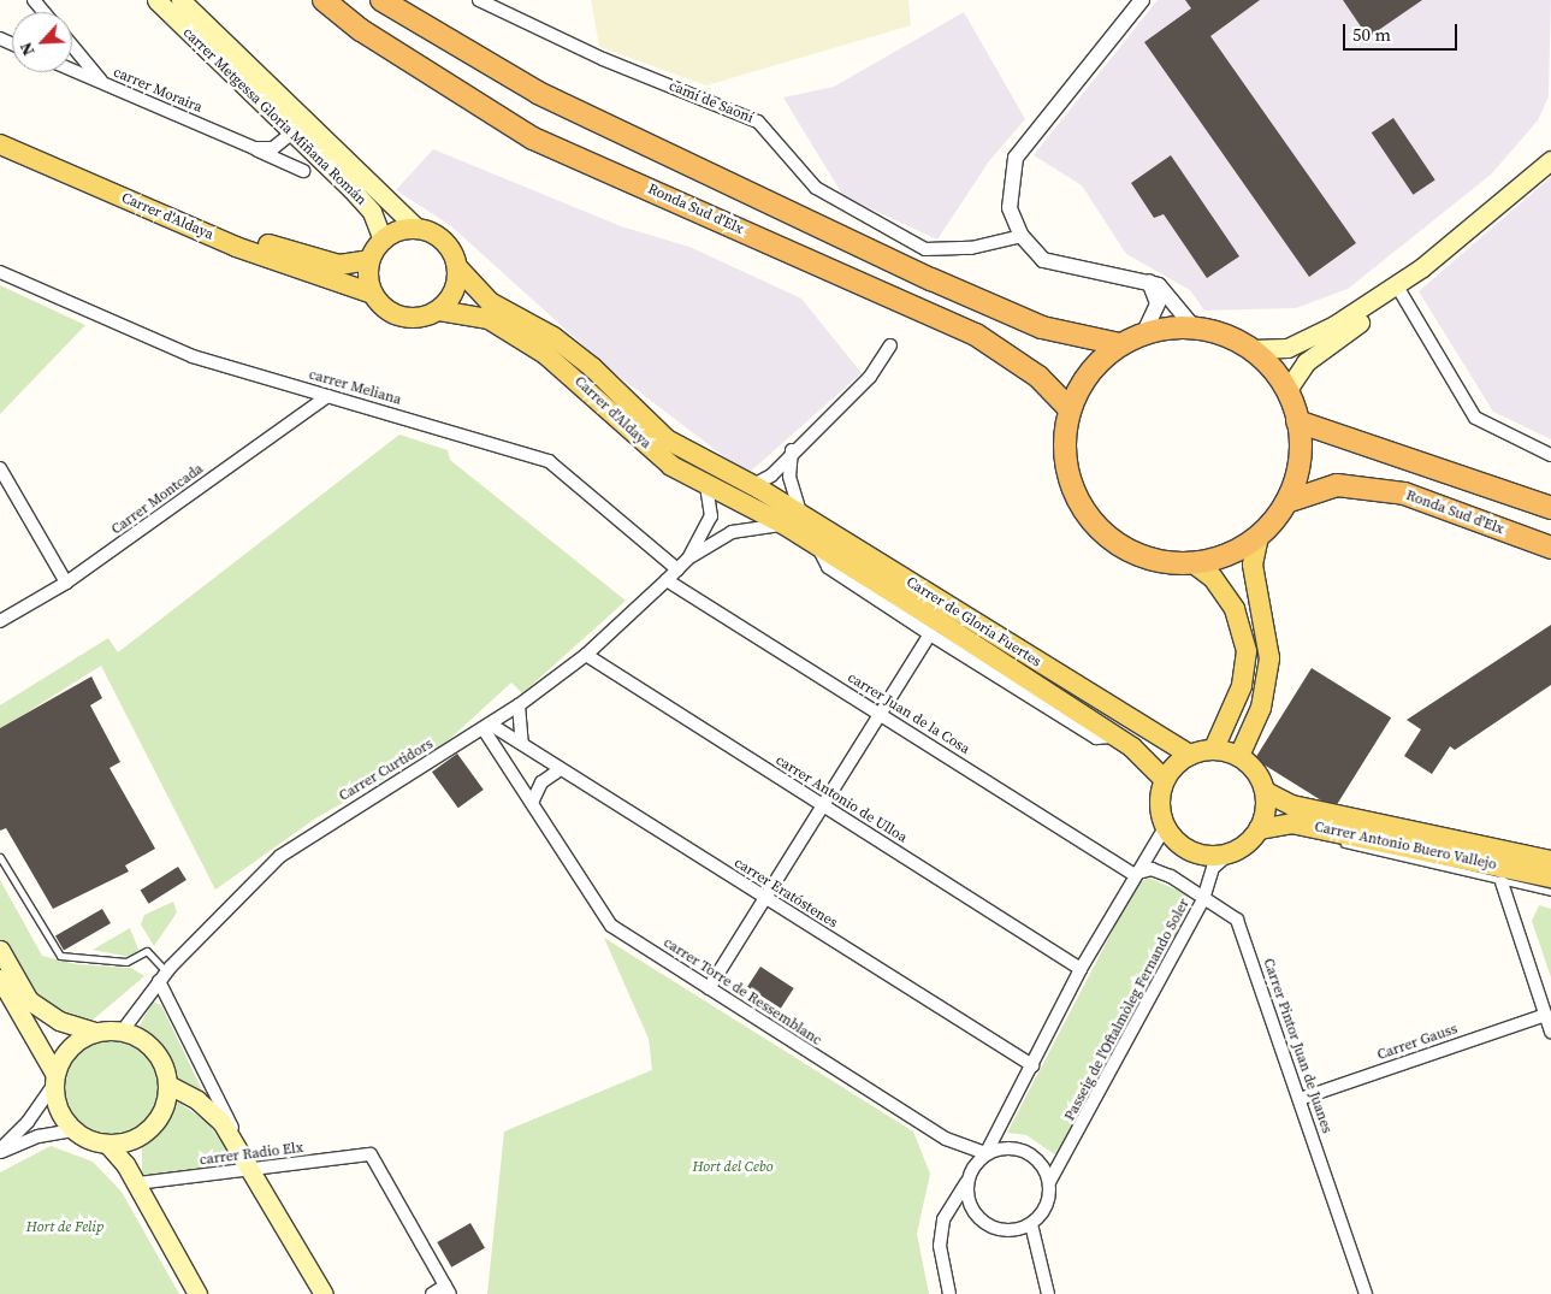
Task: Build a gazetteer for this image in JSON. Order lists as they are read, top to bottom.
{
  "streets": {
    "highway": ["Ronda Sud d'Elx"],
    "main road": [
      "carrer Metgessa Gloria Miñana Román",
      "Carrer d'Aldaya",
      "Carrer de Gloria Fuertes",
      "Carrer Antonio Buero Vallejo"
    ],
    "street": [
      "carrer Moraira",
      "camí de Saoní",
      "carrer Meliana",
      "Carrer Montcada",
      "carrer Juan de la Cosa",
      "Carrer Curtidors",
      "carrer Antonio de Ulloa",
      "carrer Eratóstenes",
      "carrer Torre de Ressemblanc",
      "Passeig de l'Oftalmòleg Fernando Soler",
      "Carrer Gauss",
      "Carrer Pintor Juan de Juanes",
      "carrer Radio Elx"
    ]
  },
  "crossings": [
    ["carrer Metgessa Gloria Miñana Román", "Carrer d'Aldaya"],
    ["Carrer d'Aldaya", "Carrer de Gloria Fuertes"],
    ["Carrer d'Aldaya", "Carrer Curtidors"],
    ["carrer Meliana", "Carrer Montcada"],
    ["carrer Meliana", "Carrer Curtidors"],
    ["Carrer de Gloria Fuertes", "Carrer Curtidors"],
    ["Carrer de Gloria Fuertes", "Carrer Antonio Buero Vallejo"],
    ["Carrer de Gloria Fuertes", "Passeig de l'Oftalmòleg Fernando Soler"],
    ["carrer Juan de la Cosa", "Carrer Curtidors"],
    ["carrer Juan de la Cosa", "Carrer Pintor Juan de Juanes"],
    ["Carrer Curtidors", "carrer Antonio de Ulloa"],
    ["Carrer Curtidors", "carrer Eratóstenes"],
    ["Carrer Curtidors", "carrer Torre de Ressemblanc"],
    ["Carrer Antonio Buero Vallejo", "Passeig de l'Oftalmòleg Fernando Soler"],
    ["carrer Eratóstenes", "carrer Torre de Ressemblanc"],
    ["carrer Torre de Ressemblanc", "Passeig de l'Oftalmòleg Fernando Soler"],
    ["Passeig de l'Oftalmòleg Fernando Soler", "Carrer Pintor Juan de Juanes"],
    ["Carrer Gauss", "Carrer Pintor Juan de Juanes"]
  ],
  "parks": ["Hort del Cebo", "Hort de Felip"],
  "scale_bar": "50 m",
  "north": "bottom left"
}
